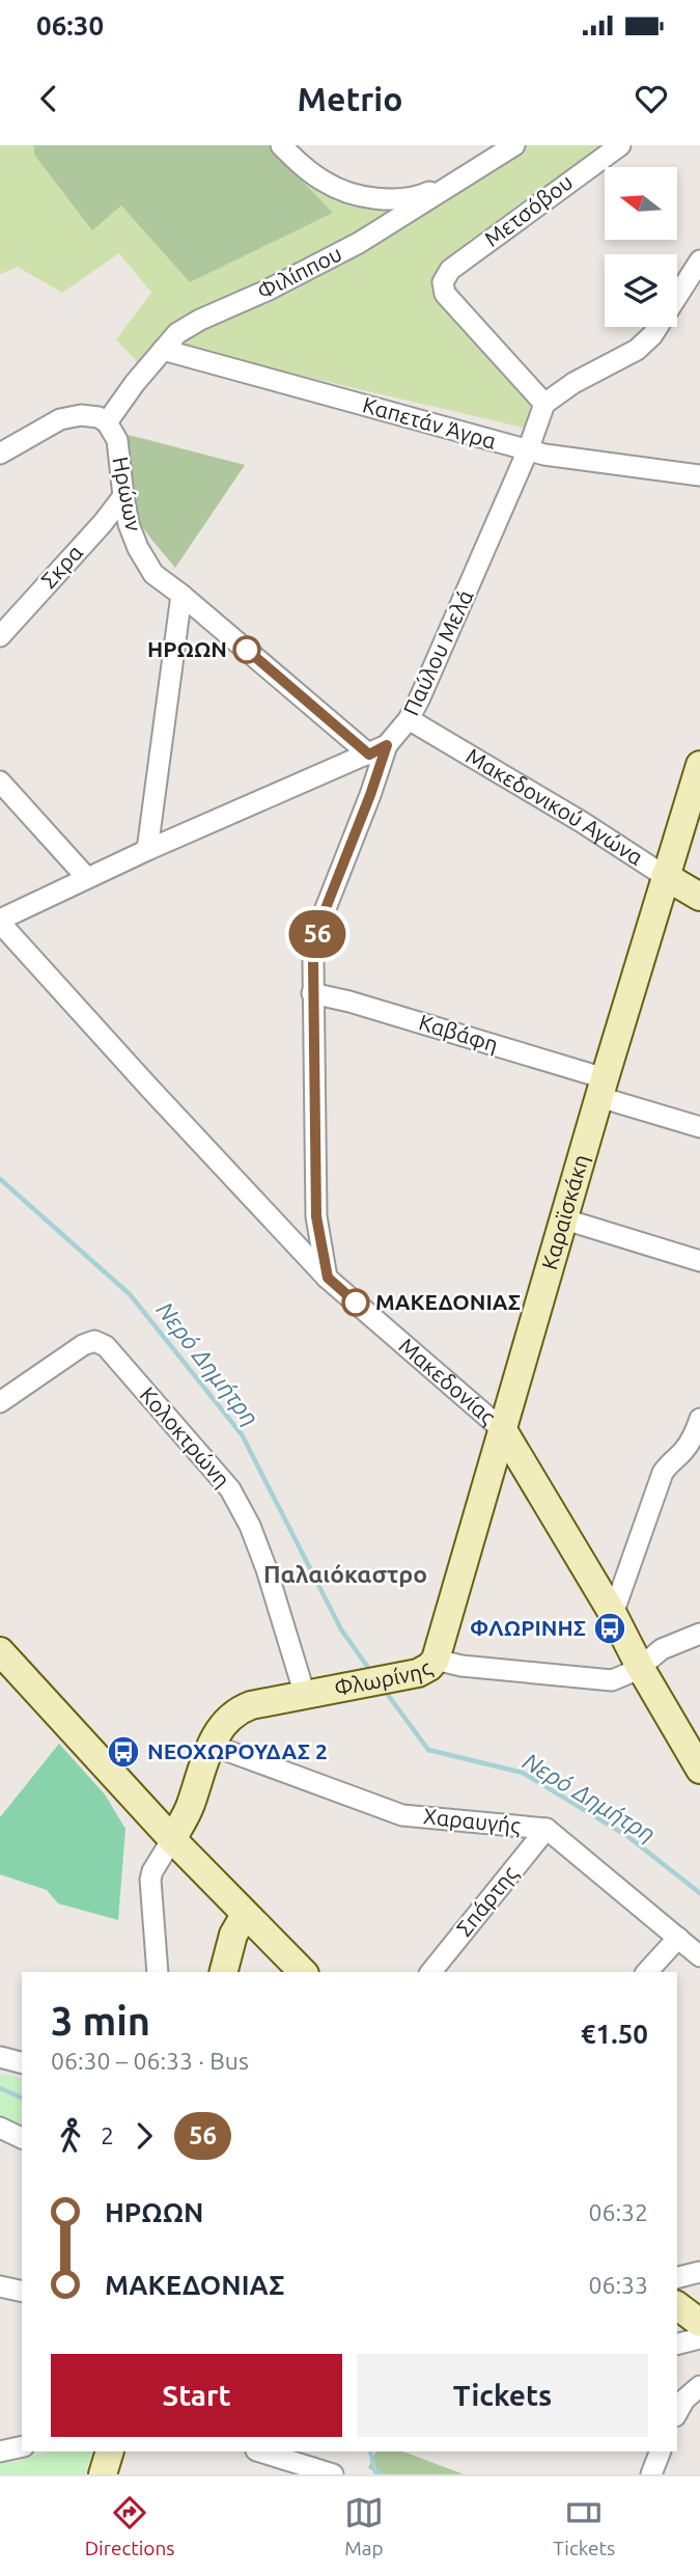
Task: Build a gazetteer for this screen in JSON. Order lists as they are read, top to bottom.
{
  "streets": {
    "street": [
      "Μετσόβου",
      "Φιλίππου",
      "Καπετάν Άγρα",
      "Ηρώων",
      "Σκρα",
      "Παύλου Μελά",
      "Μακεδονικού Αγώνα",
      "Καβάφη",
      "Καραϊσκάκη",
      "Μακεδονίας",
      "Κολοκτρώνη",
      "Φλωρίνης",
      "Χαραυγής",
      "Σπάρτης"
    ]
  },
  "crossings": [
    ["Μετσόβου", "Παύλου Μελά"],
    ["Φιλίππου", "Καπετάν Άγρα"],
    ["Φιλίππου", "Ηρώων"],
    ["Καπετάν Άγρα", "Παύλου Μελά"],
    ["Ηρώων", "Σκρα"],
    ["Ηρώων", "Παύλου Μελά"],
    ["Παύλου Μελά", "Μακεδονικού Αγώνα"],
    ["Παύλου Μελά", "Μακεδονίας"],
    ["Μακεδονικού Αγώνα", "Καραϊσκάκη"],
    ["Καβάφη", "Καραϊσκάκη"],
    ["Καραϊσκάκη", "Μακεδονίας"],
    ["Καραϊσκάκη", "Φλωρίνης"],
    ["Μακεδονίας", "Φλωρίνης"],
    ["Κολοκτρώνη", "Φλωρίνης"],
    ["Φλωρίνης", "Χαραυγής"],
    ["Χαραυγής", "Σπάρτης"]
  ],
  "districts": ["Παλαιόκαστρο"],
  "water": ["Νερό Δημήτρη"],
  "places": {
    "other": ["ΗΡΩΩΝ", "ΜΑΚΕΔΟΝΙΑΣ"],
    "bus stop": ["ΦΛΩΡΙΝΗΣ", "ΝΕΟΧΩΡΟΥΔΑΣ 2"]
  },
  "lines": ["bus line 56"],
  "north": "left",
  "page": {
    "status": "06:30",
    "header": "Metrio",
    "on_map": "56",
    "heading": ["3 min", "06:30 – 06:33 · Bus", "€1.50"],
    "legs": ["2", "56"],
    "list": [
      {
        "name": "ΗΡΩΩΝ",
        "value": "06:32"
      },
      {
        "name": "ΜΑΚΕΔΟΝΙΑΣ",
        "value": "06:33"
      }
    ],
    "buttons": ["Start", "Tickets"],
    "tabs": ["Directions", "Map", "Tickets"]
  }
}
